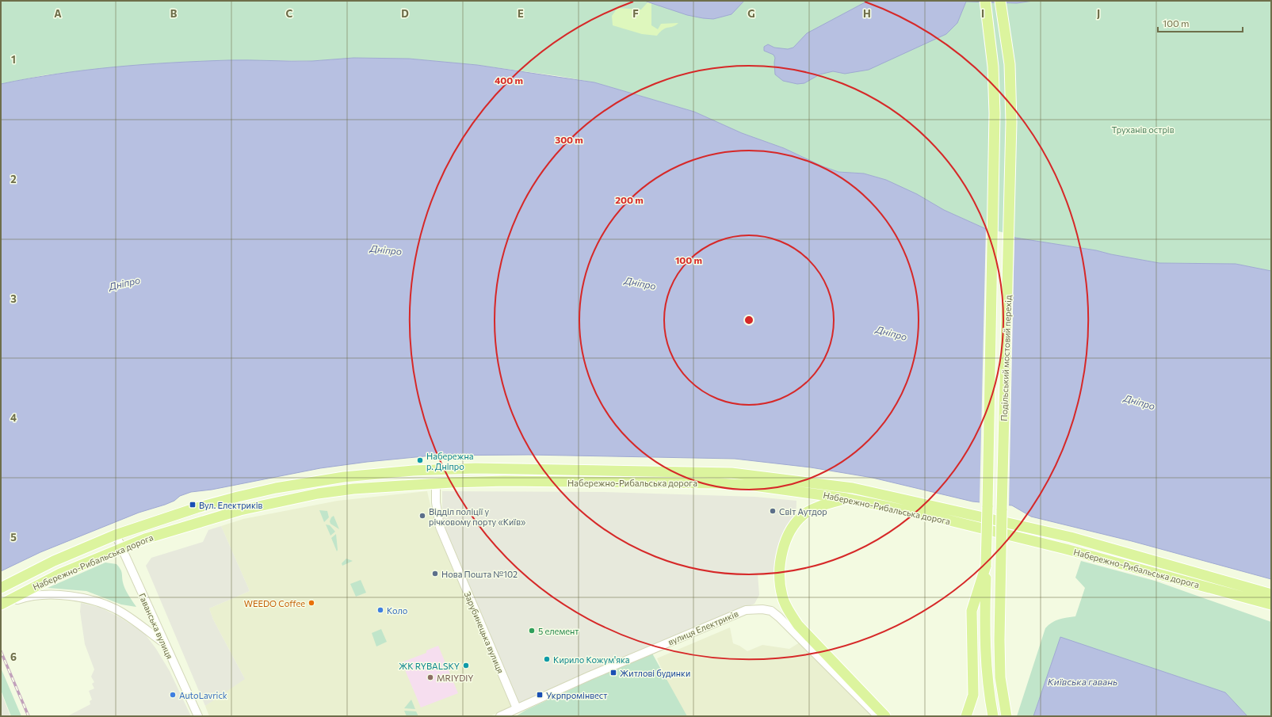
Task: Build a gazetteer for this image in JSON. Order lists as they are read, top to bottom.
{
  "streets": {
    "main road": ["Подільський мостовий перехід", "Набережно-Рибальська дорога"],
    "street": ["Гаванська вулиця", "вулиця Електриків", "Зарубинецька вулиця"]
  },
  "crossings": [
    ["Набережно-Рибальська дорога", "Гаванська вулиця"],
    ["Набережно-Рибальська дорога", "Зарубинецька вулиця"],
    ["вулиця Електриків", "Зарубинецька вулиця"]
  ],
  "water": ["Дніпро", "Київська гавань"],
  "parks": ["Труханів острів"],
  "places": {
    "other": [
      "Набережна р. Дніпро",
      "Світ Аутдор",
      "Відділ поліції у річковому порту «Київ»",
      "Нова Пошта №102",
      "WEEDO Coffee",
      "Коло",
      "5 елемент",
      "Кирило Кожум'яка",
      "ЖК RYBALSKY",
      "MRIYDIY",
      "AutoLavrick"
    ],
    "transit": ["Вул. Електриків", "Житлові будинки", "Укрпромінвест"]
  },
  "scale_bar": "100 m",
  "grid": {
    "columns": [
      "A",
      "B",
      "C",
      "D",
      "E",
      "F",
      "G",
      "H",
      "I",
      "J"
    ],
    "rows": [
      "1",
      "2",
      "3",
      "4",
      "5",
      "6"
    ]
  },
  "rings": [
    "400 m",
    "300 m",
    "200 m",
    "100 m"
  ]
}
